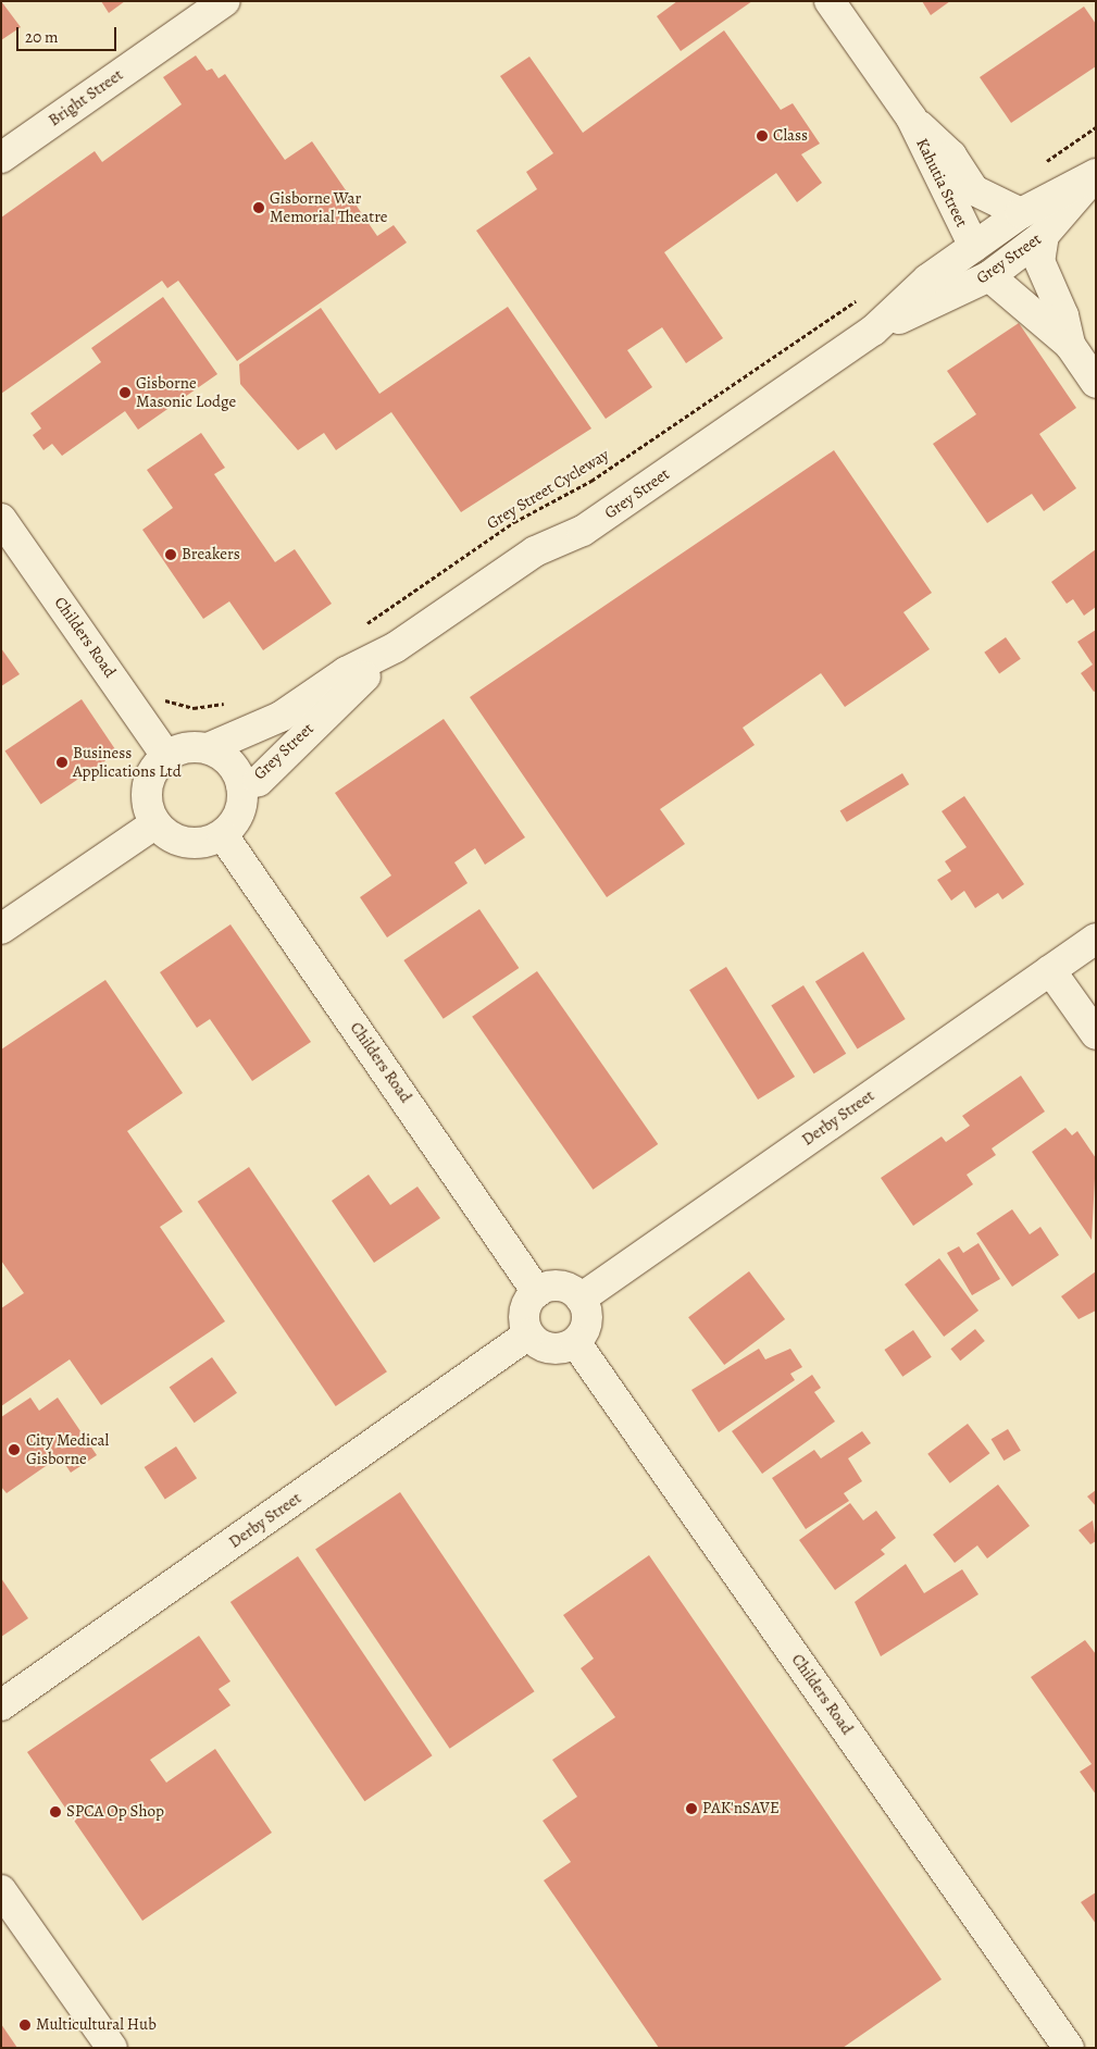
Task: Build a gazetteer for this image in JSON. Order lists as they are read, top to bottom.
{
  "streets": {
    "street": [
      "Bright Street",
      "Kahutia Street",
      "Grey Street",
      "Childers Road",
      "Derby Street"
    ],
    "path": ["Grey Street Cycleway"]
  },
  "crossings": [
    ["Kahutia Street", "Grey Street"],
    ["Grey Street", "Childers Road"],
    ["Childers Road", "Derby Street"]
  ],
  "places": [
    "Class",
    "Gisborne War Memorial Theatre",
    "Gisborne Masonic Lodge",
    "Breakers",
    "Business Applications Ltd",
    "City Medical Gisborne",
    "PAK'nSAVE",
    "SPCA Op Shop",
    "Multicultural Hub"
  ],
  "scale_bar": "20 m"
}
